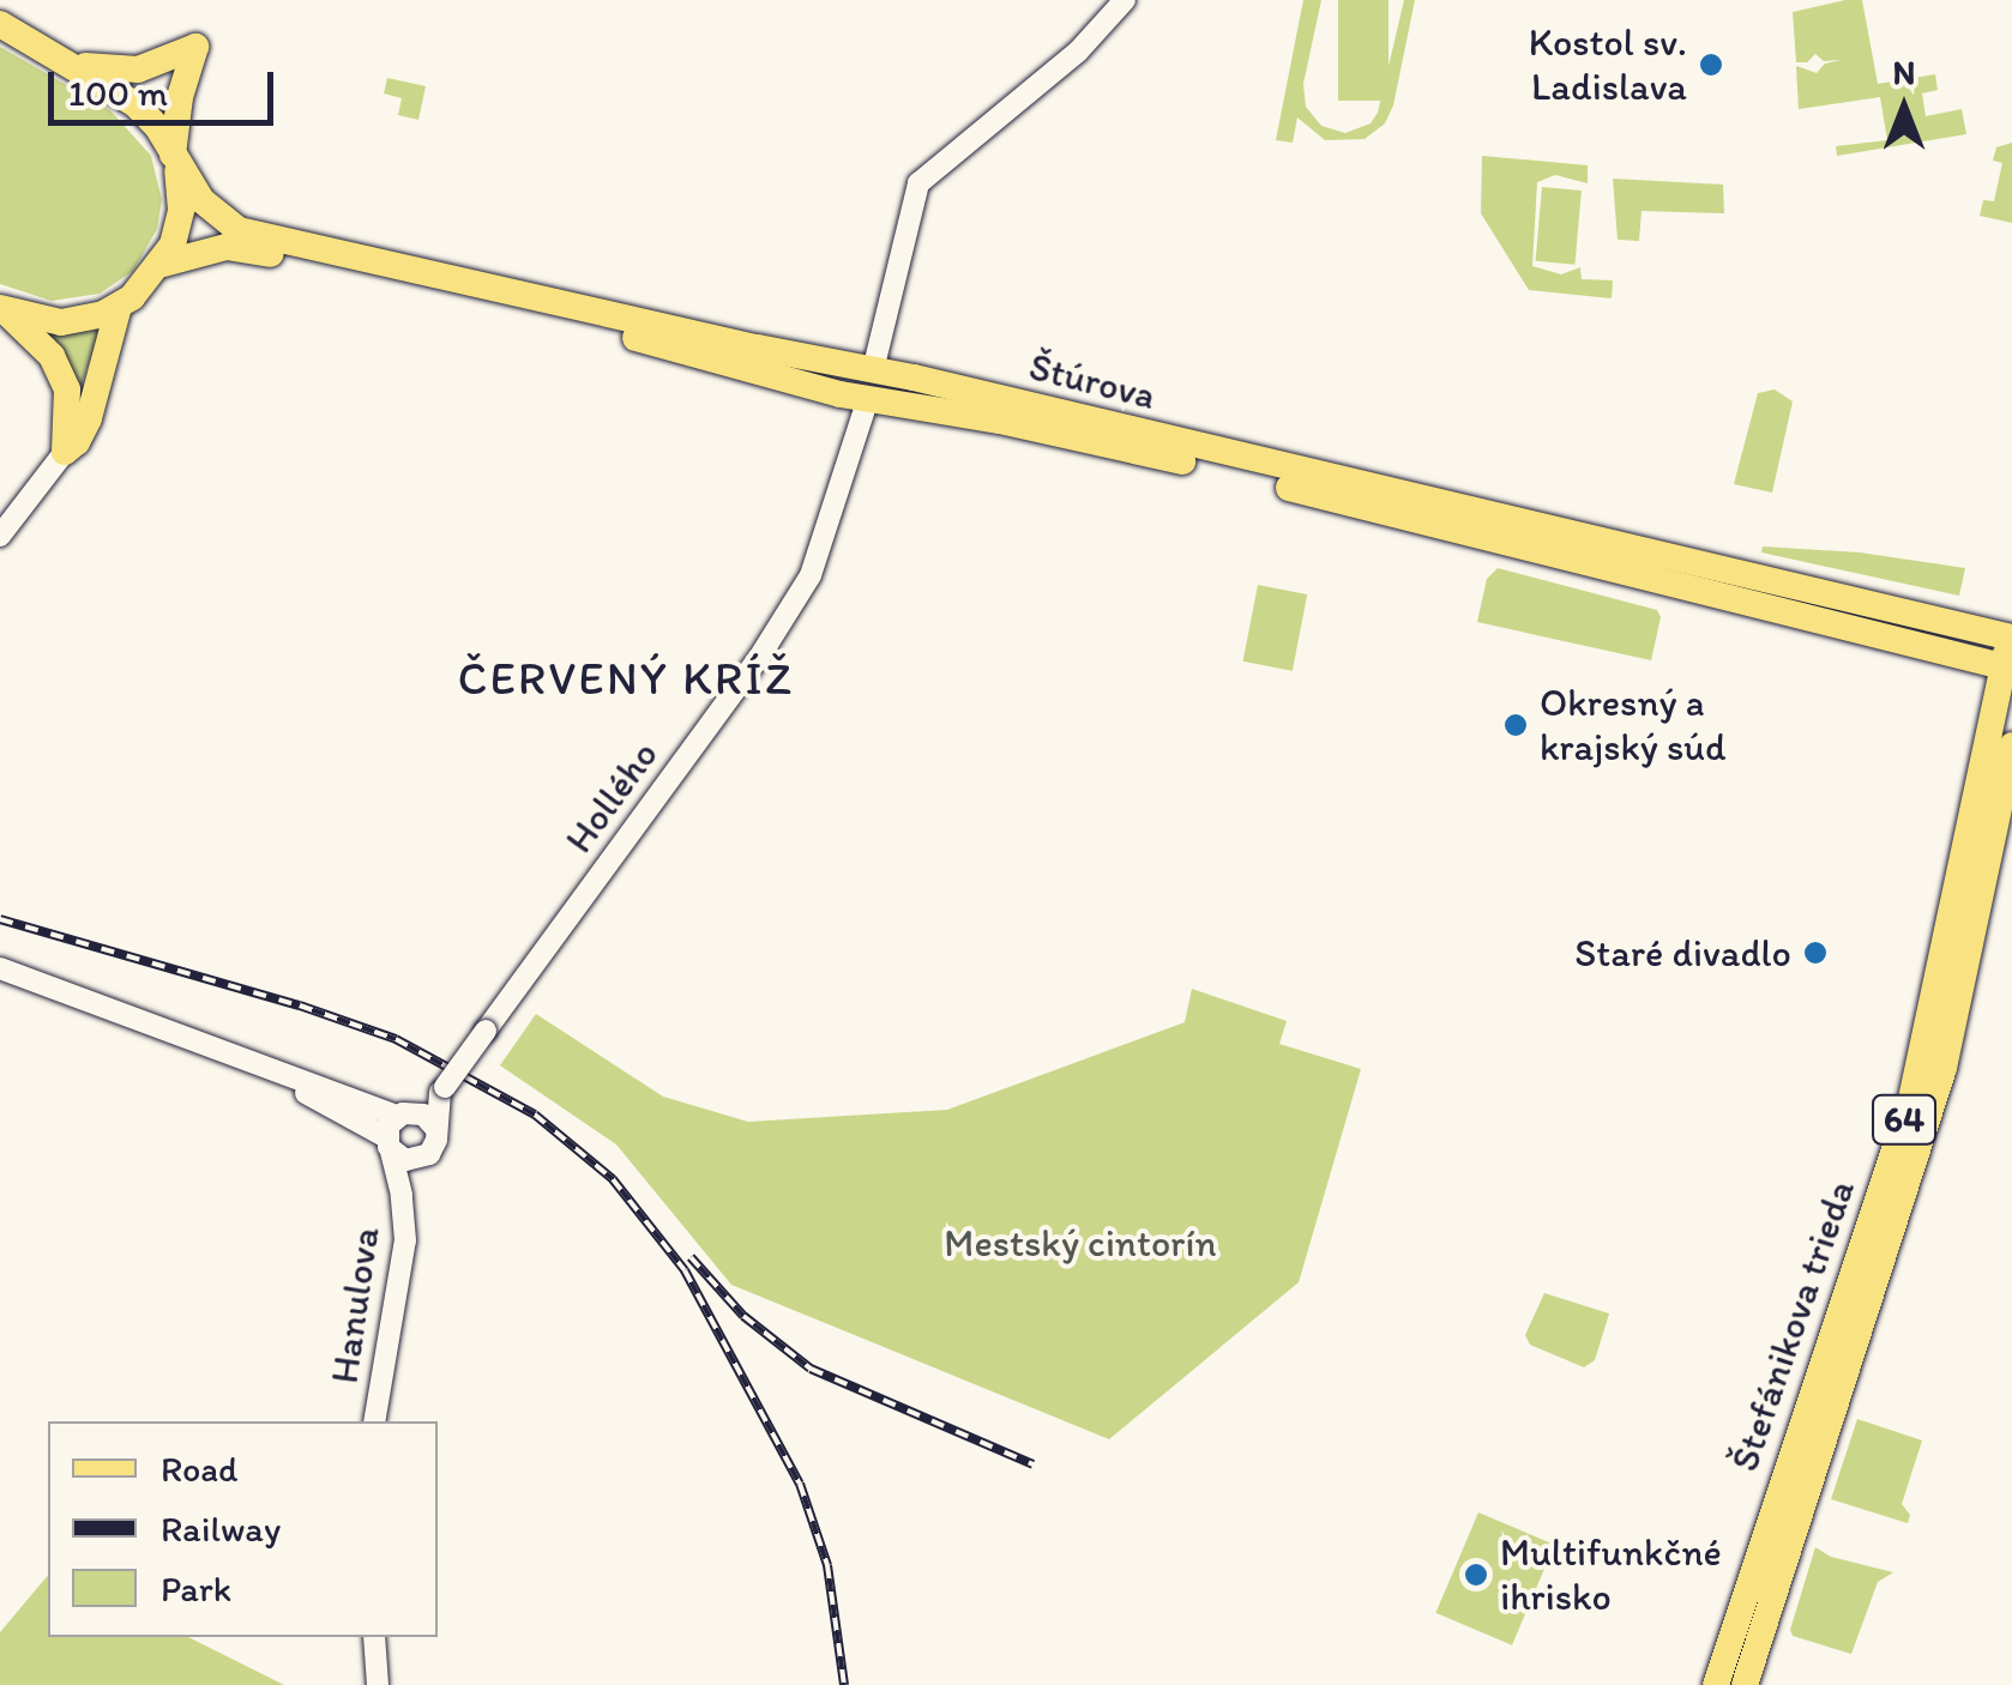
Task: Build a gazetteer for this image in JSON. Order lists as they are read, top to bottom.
{
  "streets": {
    "main road": ["Štúrova", "64", "Štefánikova trieda"],
    "street": ["Hollého", "Hanulova"]
  },
  "crossings": [
    ["Štúrova", "Hollého"],
    ["Štúrova", "Štefánikova trieda"],
    ["Hollého", "Hanulova"]
  ],
  "districts": ["ČERVENÝ KRÍŽ"],
  "parks": ["Mestský cintorín"],
  "places": [
    "Kostol sv. Ladislava",
    "Okresný a krajský súd",
    "Staré divadlo",
    "Multifunkčné ihrisko"
  ],
  "legend": ["Road", "Railway", "Park"],
  "scale_bar": "100 m",
  "north": "top"
}
